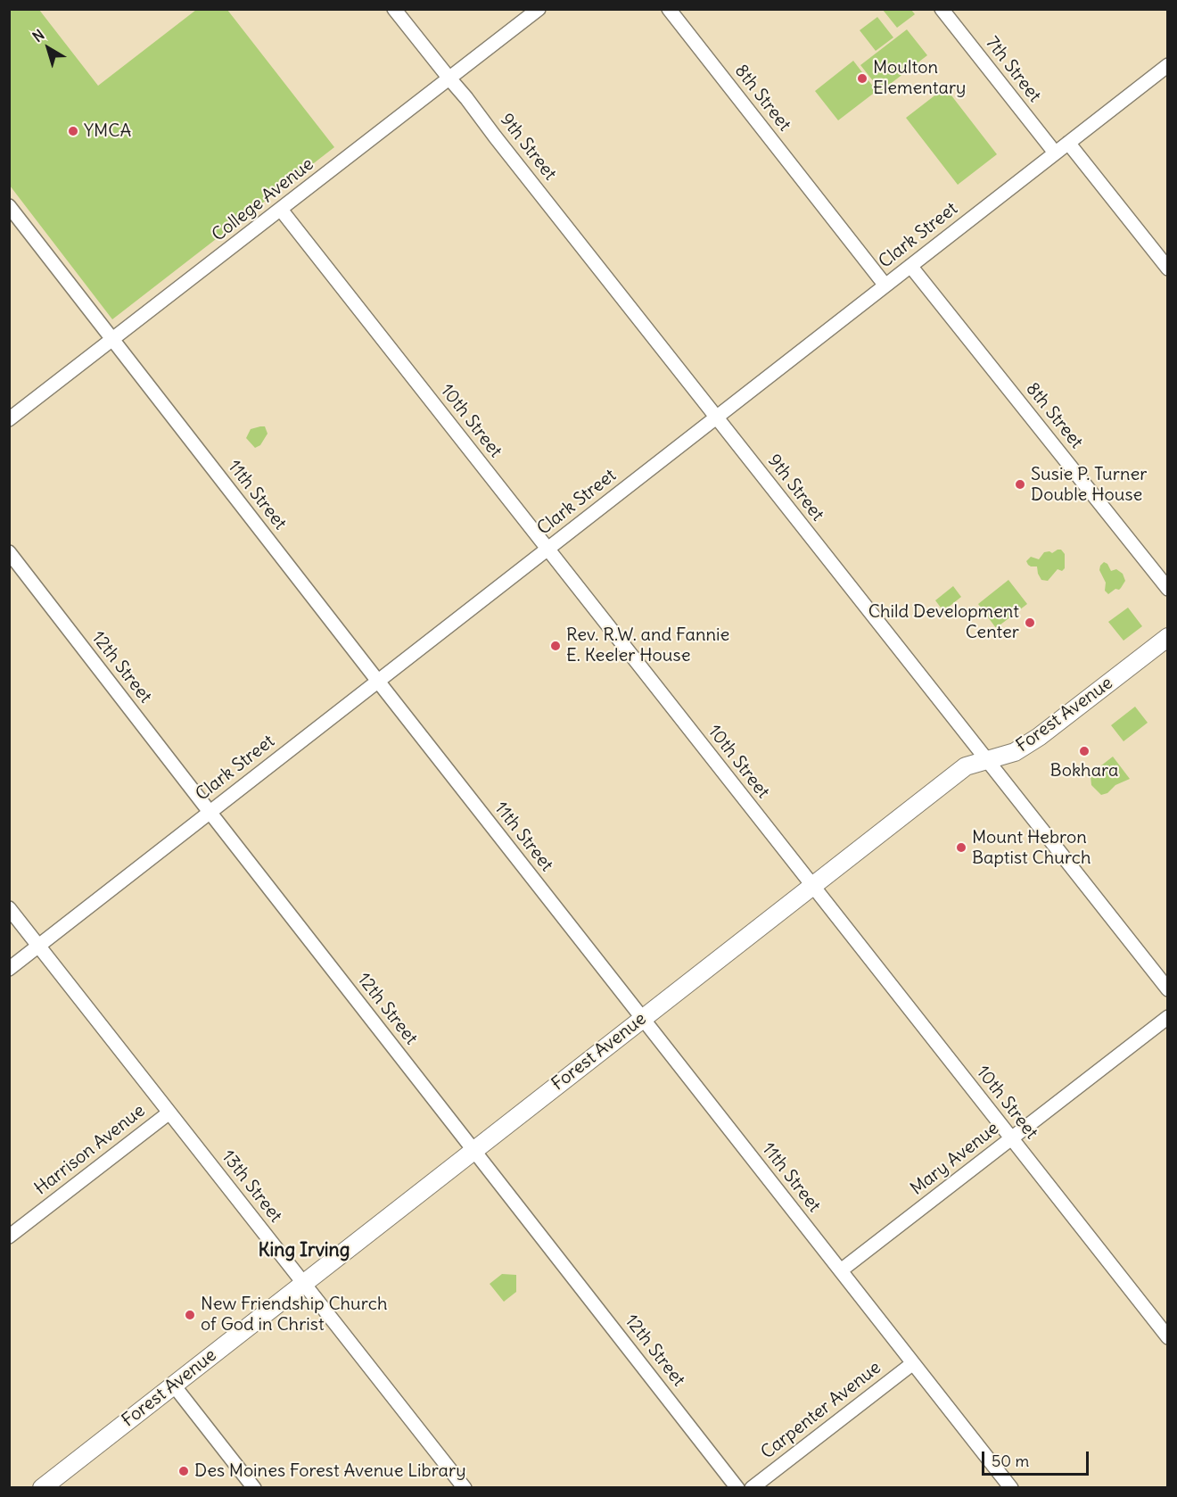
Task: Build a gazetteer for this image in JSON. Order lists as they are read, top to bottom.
{
  "streets": {
    "street": [
      "7th Street",
      "8th Street",
      "9th Street",
      "College Avenue",
      "Clark Street",
      "10th Street",
      "11th Street",
      "12th Street",
      "Forest Avenue",
      "Harrison Avenue",
      "Mary Avenue",
      "13th Street",
      "Carpenter Avenue"
    ]
  },
  "crossings": [
    ["7th Street", "Clark Street"],
    ["8th Street", "Clark Street"],
    ["9th Street", "College Avenue"],
    ["9th Street", "Clark Street"],
    ["9th Street", "Forest Avenue"],
    ["College Avenue", "10th Street"],
    ["College Avenue", "11th Street"],
    ["Clark Street", "10th Street"],
    ["Clark Street", "11th Street"],
    ["Clark Street", "12th Street"],
    ["Clark Street", "13th Street"],
    ["10th Street", "Forest Avenue"],
    ["10th Street", "Mary Avenue"],
    ["11th Street", "Forest Avenue"],
    ["11th Street", "Mary Avenue"],
    ["11th Street", "Carpenter Avenue"],
    ["12th Street", "Forest Avenue"],
    ["Forest Avenue", "13th Street"],
    ["Harrison Avenue", "13th Street"]
  ],
  "districts": ["King Irving"],
  "places": [
    "Moulton Elementary",
    "YMCA",
    "Susie P. Turner Double House",
    "Child Development Center",
    "Rev. R.W. and Fannie E. Keeler House",
    "Bokhara",
    "Mount Hebron Baptist Church",
    "New Friendship Church of God in Christ",
    "Des Moines Forest Avenue Library"
  ],
  "scale_bar": "50 m",
  "north": "top left"
}
